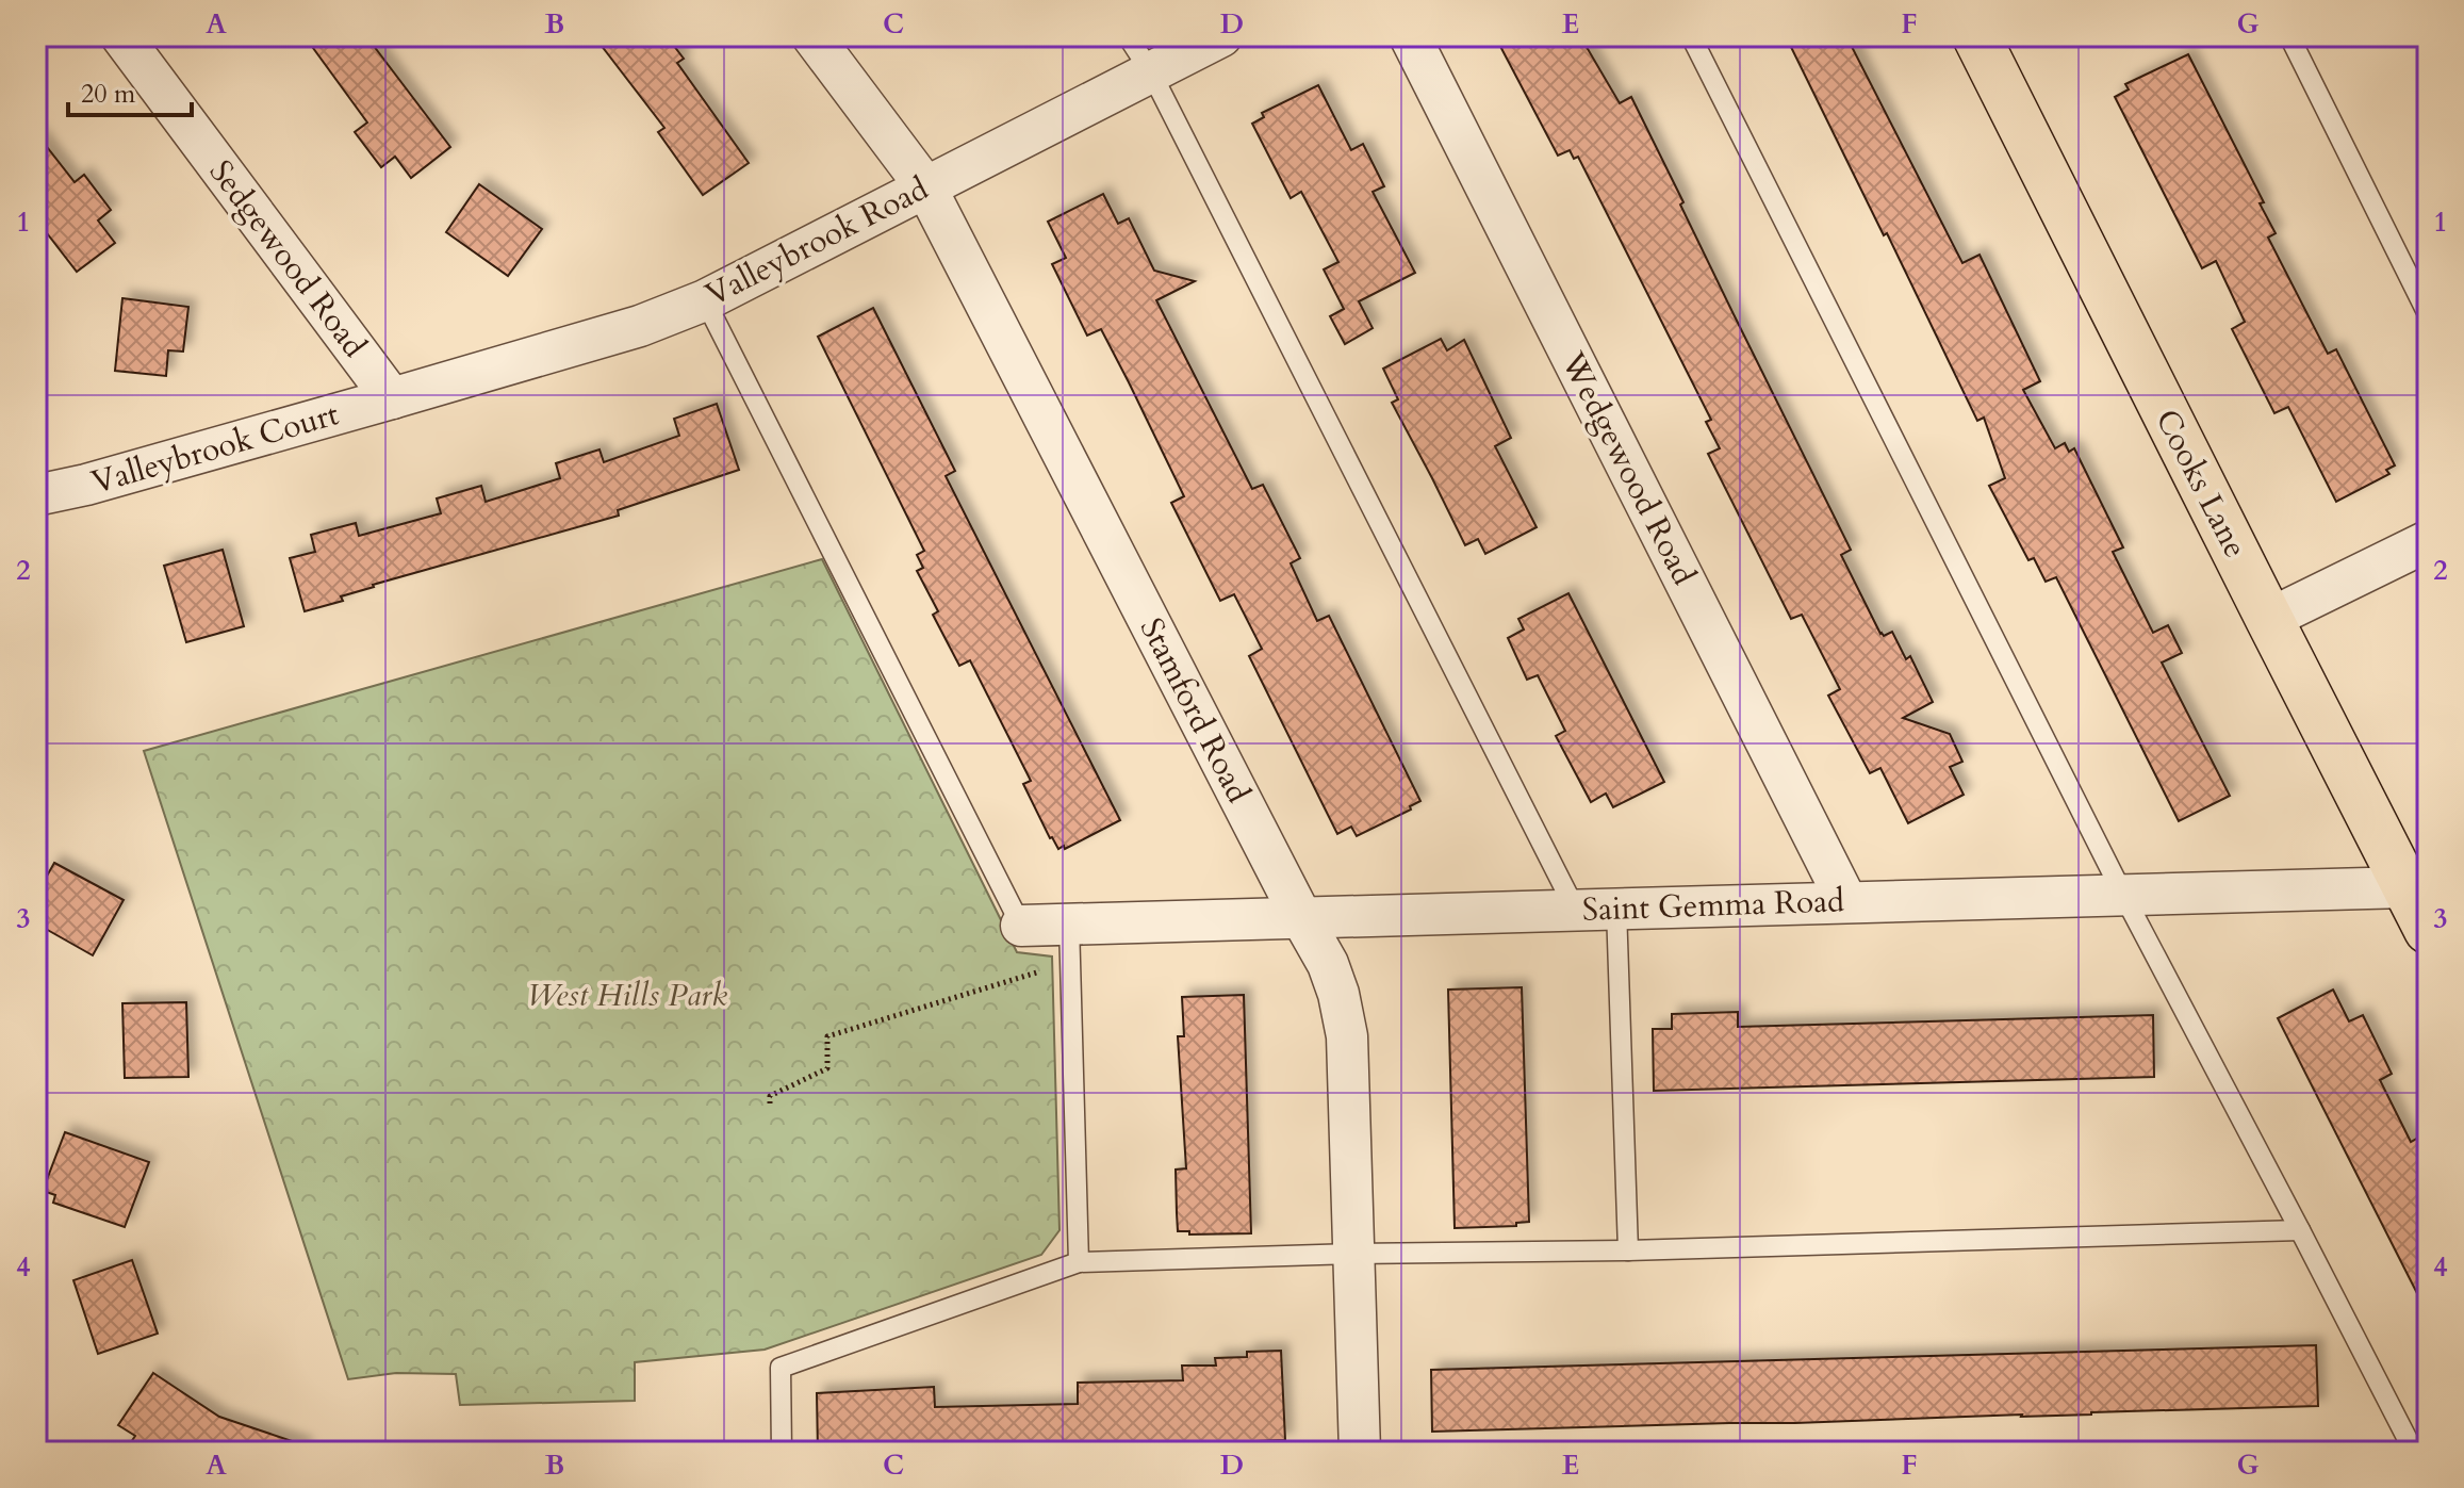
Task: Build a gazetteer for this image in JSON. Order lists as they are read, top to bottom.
{
  "streets": {
    "main road": ["Cooks Lane"],
    "street": [
      "Valleybrook Road",
      "Sedgewood Road",
      "Valleybrook Court",
      "Wedgewood Road",
      "Stamford Road",
      "Saint Gemma Road"
    ]
  },
  "crossings": [
    ["Valleybrook Road", "Sedgewood Road"],
    ["Valleybrook Road", "Valleybrook Court"],
    ["Valleybrook Road", "Stamford Road"],
    ["Sedgewood Road", "Valleybrook Court"],
    ["Wedgewood Road", "Saint Gemma Road"],
    ["Cooks Lane", "Saint Gemma Road"],
    ["Stamford Road", "Saint Gemma Road"]
  ],
  "parks": ["West Hills Park"],
  "scale_bar": "20 m",
  "grid": {
    "columns": [
      "A",
      "B",
      "C",
      "D",
      "E",
      "F",
      "G"
    ],
    "rows": [
      "1",
      "2",
      "3",
      "4"
    ]
  }
}
